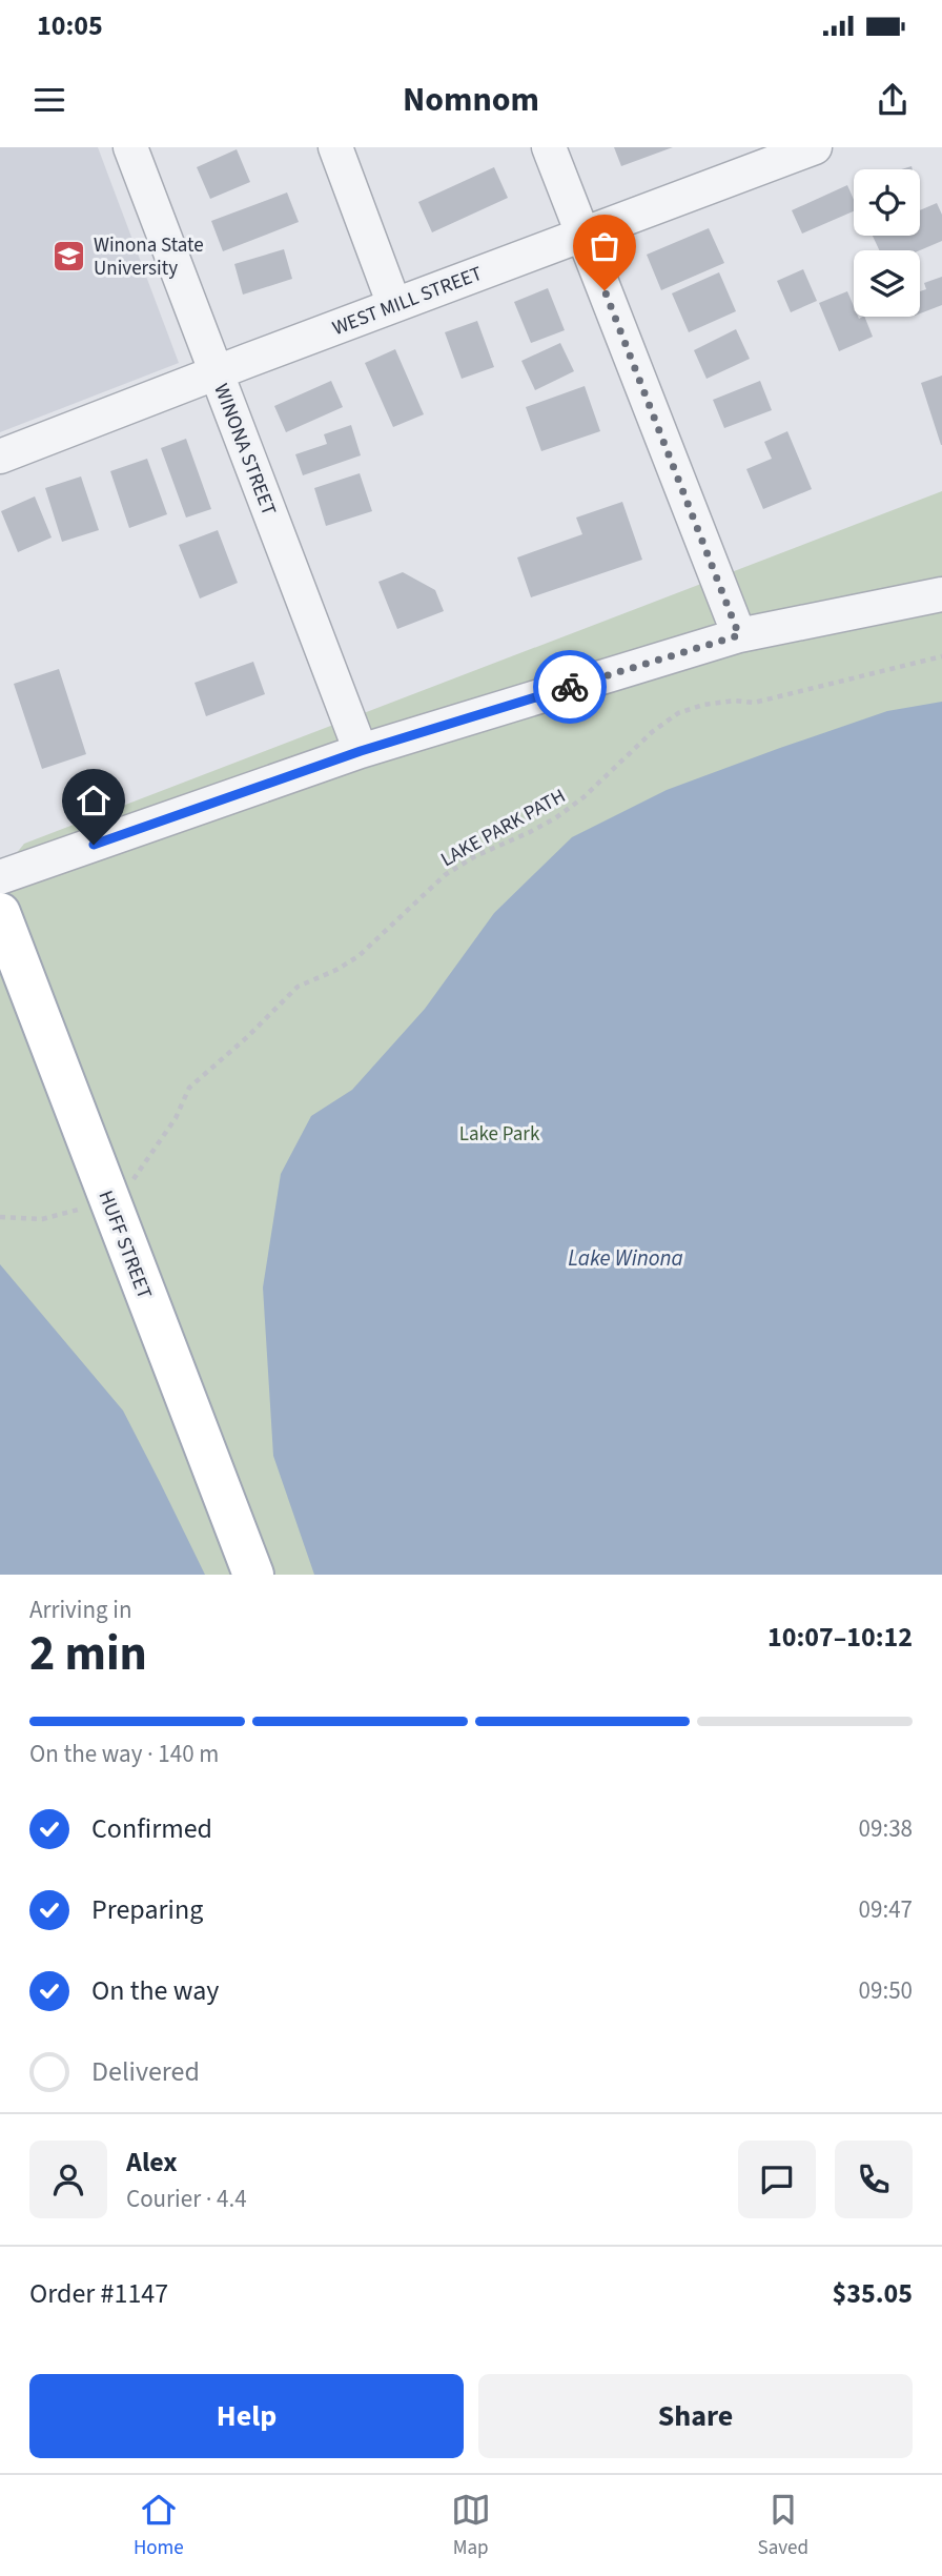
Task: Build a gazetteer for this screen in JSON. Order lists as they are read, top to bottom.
{
  "streets": {
    "main road": ["HUFF STREET"],
    "street": ["WEST MILL STREET", "WINONA STREET"],
    "path": ["LAKE PARK PATH"]
  },
  "crossings": [
    ["WEST MILL STREET", "WINONA STREET"],
    ["LAKE PARK PATH", "HUFF STREET"]
  ],
  "water": ["Lake Winona"],
  "parks": ["Lake Park"],
  "places": {
    "school or university": ["Winona State University"]
  },
  "page": {
    "status": "10:05",
    "header": "Nomnom",
    "heading": ["2 min", "Arriving in", "10:07–10:12"],
    "panel": [
      "Alex",
      "Courier · 4.4",
      "Order #1147",
      "$35.05"
    ],
    "bar": "On the way · 140 m",
    "list": [
      ["Confirmed", "09:38"],
      ["Preparing", "09:47"],
      ["On the way", "09:50"],
      "Delivered"
    ],
    "buttons": ["Help", "Share"],
    "tabs": ["Home", "Map", "Saved"]
  }
}
